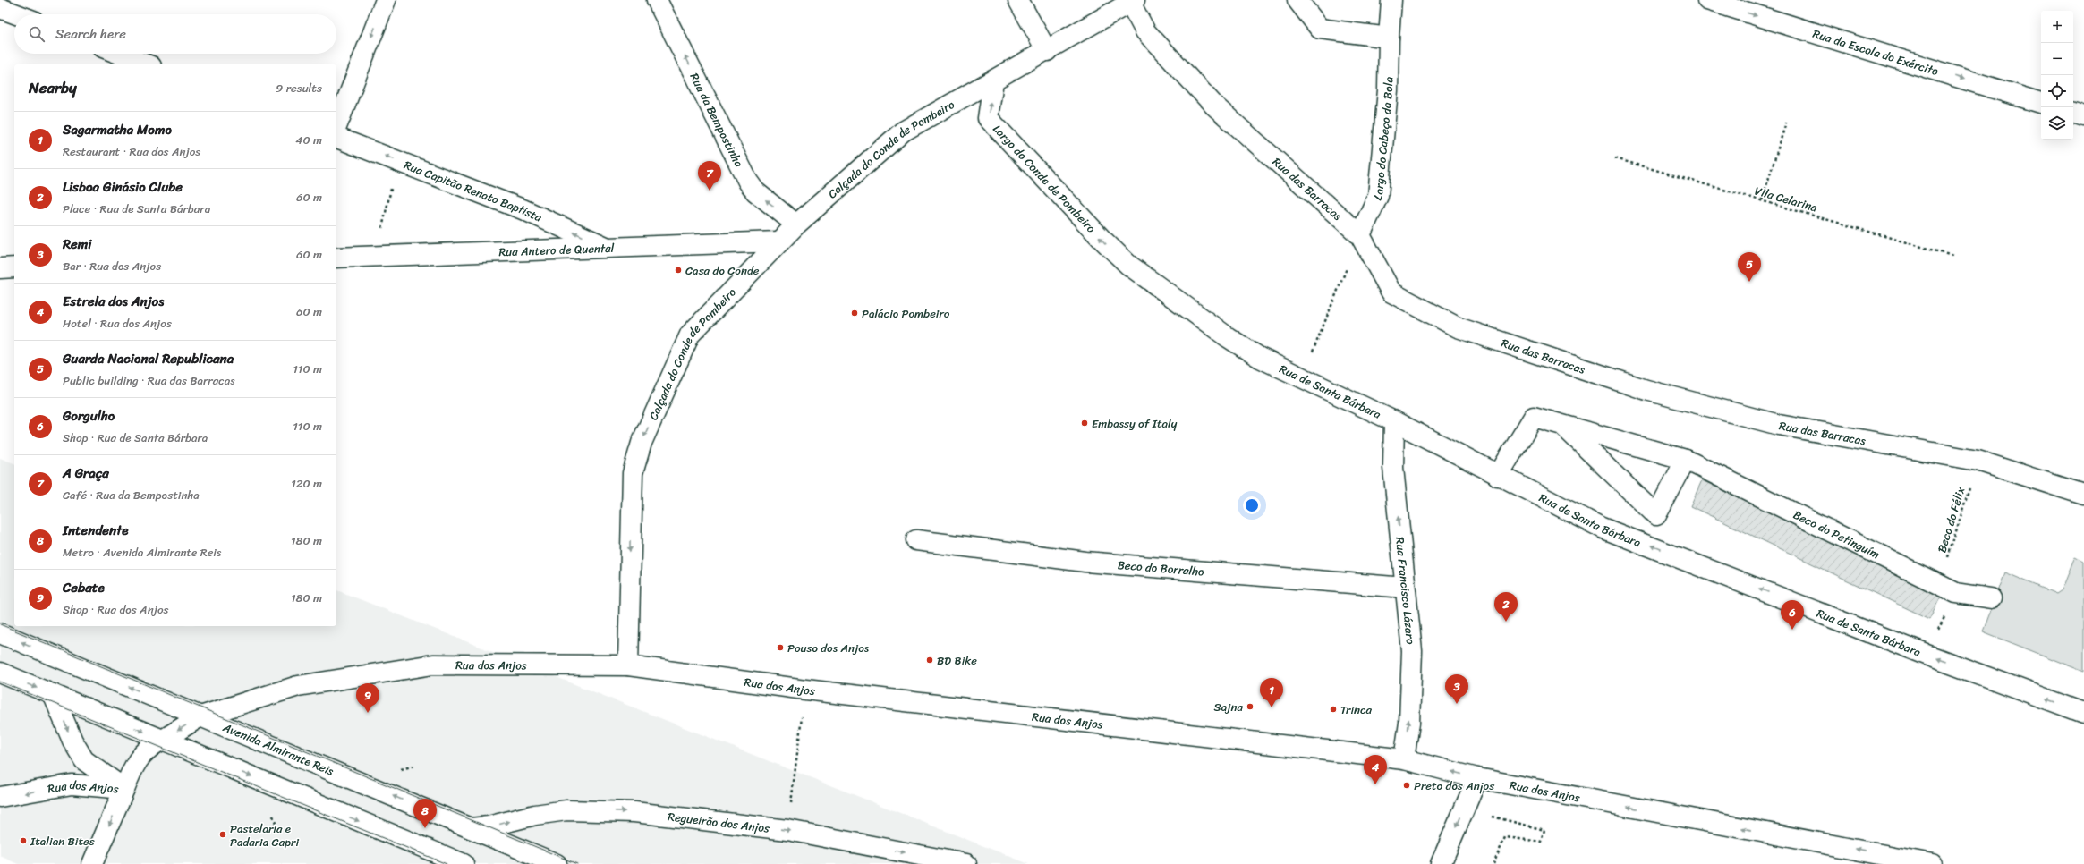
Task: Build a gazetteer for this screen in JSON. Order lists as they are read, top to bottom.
{
  "streets": {
    "street": [
      "Rua da Escola do Exército",
      "Rua da Bempostinha",
      "Largo do Cabeço da Bola",
      "Calçada do Conde de Pombeiro",
      "Largo do Conde de Pombeiro",
      "Rua das Barracas",
      "Rua Capitão Renato Baptista",
      "Rua Antero de Quental",
      "Rua de Santa Bárbara",
      "Beco do Petinguím",
      "Beco do Borralho",
      "Rua Francisco Lázaro",
      "Rua dos Anjos",
      "Avenida Almirante Reis",
      "Regueirão dos Anjos"
    ],
    "path": ["Vila Celarina", "Beco do Félix"]
  },
  "crossings": [
    ["Rua da Bempostinha", "Calçada do Conde de Pombeiro"],
    ["Largo do Cabeço da Bola", "Rua das Barracas"],
    ["Calçada do Conde de Pombeiro", "Largo do Conde de Pombeiro"],
    ["Calçada do Conde de Pombeiro", "Rua das Barracas"],
    ["Calçada do Conde de Pombeiro", "Rua Antero de Quental"],
    ["Calçada do Conde de Pombeiro", "Rua dos Anjos"],
    ["Largo do Conde de Pombeiro", "Rua de Santa Bárbara"],
    ["Rua das Barracas", "Beco do Félix"],
    ["Rua Capitão Renato Baptista", "Rua Antero de Quental"],
    ["Rua de Santa Bárbara", "Beco do Félix"],
    ["Rua de Santa Bárbara", "Beco do Petinguím"],
    ["Rua de Santa Bárbara", "Rua Francisco Lázaro"],
    ["Beco do Félix", "Beco do Petinguím"],
    ["Beco do Borralho", "Rua Francisco Lázaro"],
    ["Rua Francisco Lázaro", "Rua dos Anjos"],
    ["Rua dos Anjos", "Avenida Almirante Reis"],
    ["Avenida Almirante Reis", "Regueirão dos Anjos"]
  ],
  "one_way": [
    "Rua da Escola do Exército",
    "Rua da Bempostinha",
    "Calçada do Conde de Pombeiro",
    "Largo do Conde de Pombeiro",
    "Rua Capitão Renato Baptista",
    "Rua de Santa Bárbara",
    "Rua Francisco Lázaro",
    "Regueirão dos Anjos"
  ],
  "places": [
    "Casa do Conde",
    "Palácio Pombeiro",
    "Embassy of Italy",
    "Pouso dos Anjos",
    "BD Bike",
    "Sajna",
    "Trinca",
    "Preto dos Anjos",
    "Pastelaria e Padaria Capri",
    "Italian Bites"
  ],
  "page": {
    "map_buttons": ["+", "−"],
    "search": "Search here",
    "heading": ["Nearby", "9 results"],
    "list": [
      {
        "mark": "1",
        "name": "Sagarmatha Momo",
        "note": "Restaurant · Rua dos Anjos",
        "value": "40 m"
      },
      {
        "mark": "2",
        "name": "Lisboa Ginásio Clube",
        "note": "Place · Rua de Santa Bárbara",
        "value": "60 m"
      },
      {
        "mark": "3",
        "name": "Remi",
        "note": "Bar · Rua dos Anjos",
        "value": "60 m"
      },
      {
        "mark": "4",
        "name": "Estrela dos Anjos",
        "note": "Hotel · Rua dos Anjos",
        "value": "60 m"
      },
      {
        "mark": "5",
        "name": "Guarda Nacional Republicana",
        "note": "Public building · Rua das Barracas",
        "value": "110 m"
      },
      {
        "mark": "6",
        "name": "Gorgulho",
        "note": "Shop · Rua de Santa Bárbara",
        "value": "110 m"
      },
      {
        "mark": "7",
        "name": "A Graça",
        "note": "Café · Rua da Bempostinha",
        "value": "120 m"
      },
      {
        "mark": "8",
        "name": "Intendente",
        "note": "Metro · Avenida Almirante Reis",
        "value": "180 m"
      },
      {
        "mark": "9",
        "name": "Cebate",
        "note": "Shop · Rua dos Anjos",
        "value": "180 m"
      }
    ],
    "pins": [
      "7",
      "5",
      "2",
      "6",
      "3",
      "1",
      "9",
      "4",
      "8"
    ]
  }
}
